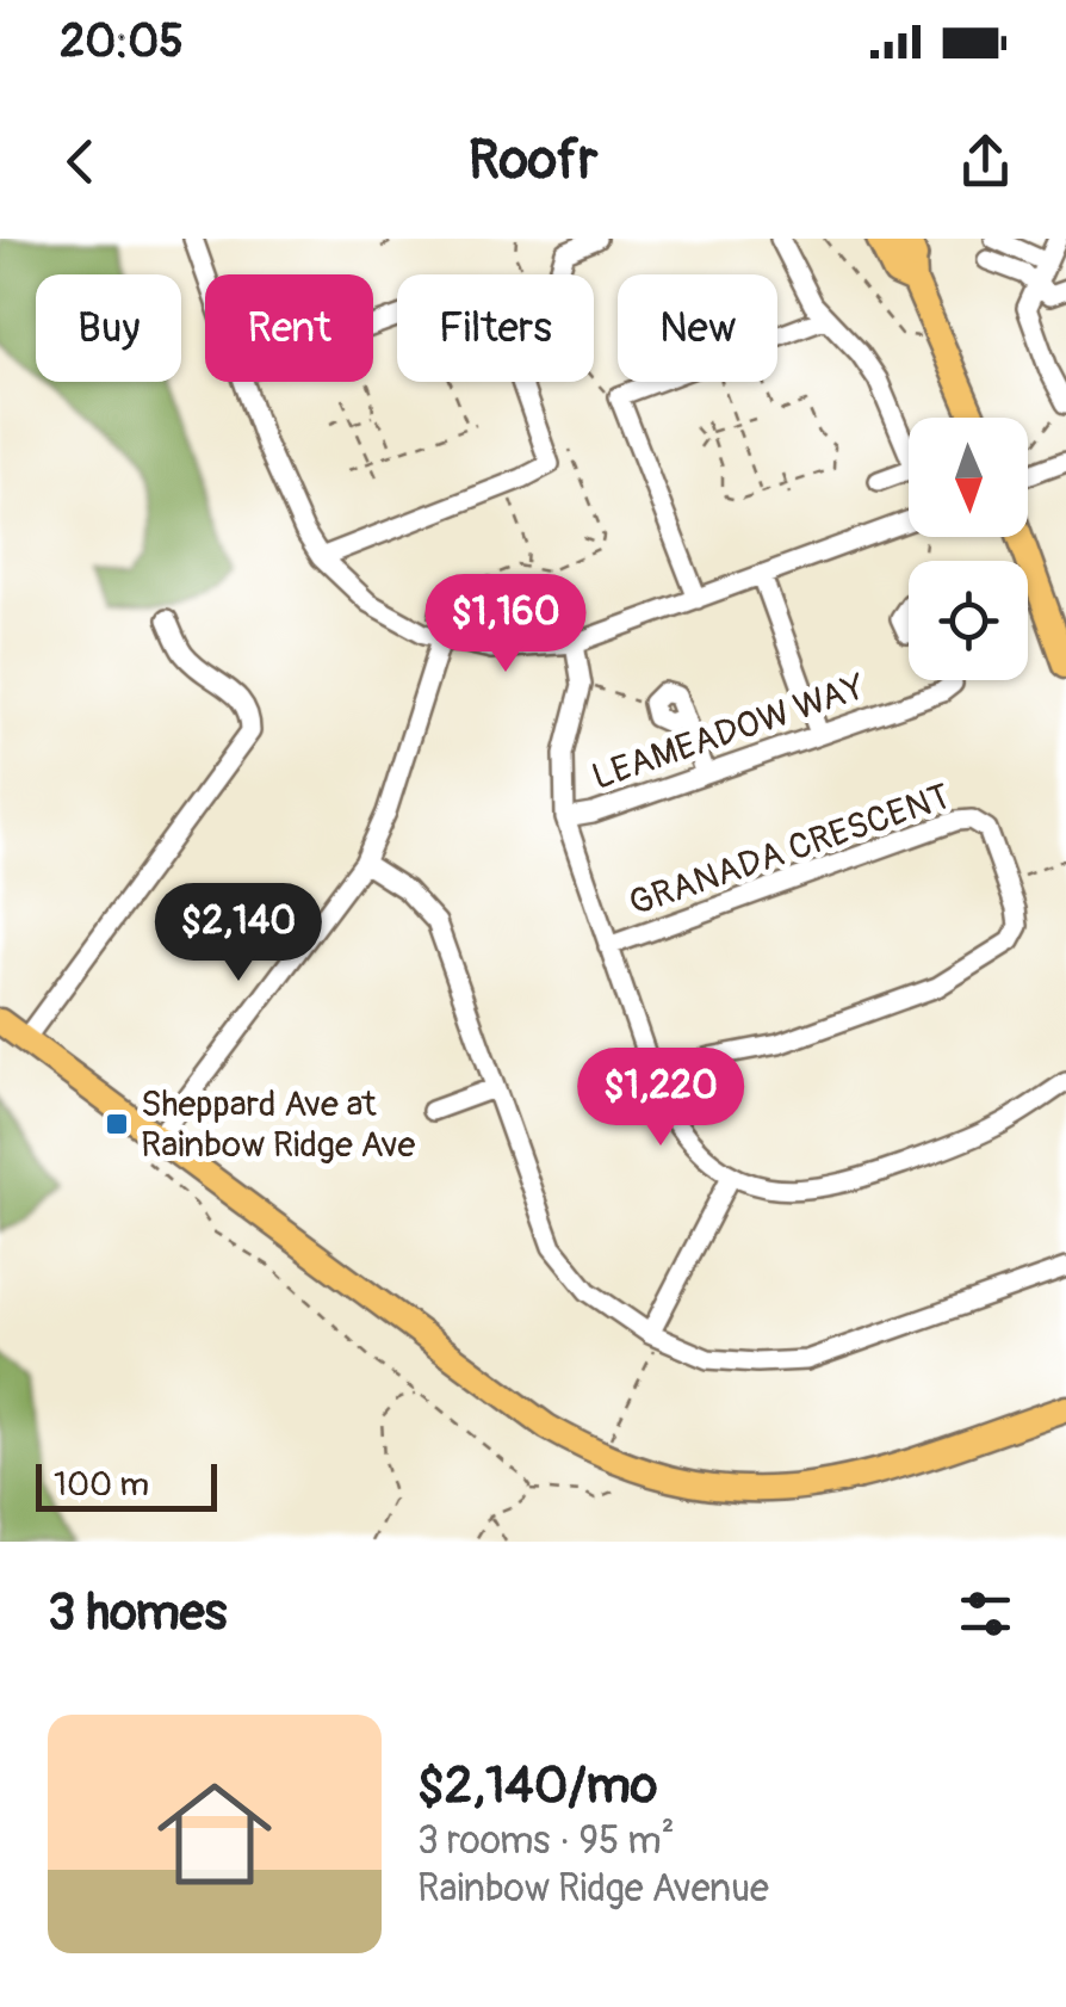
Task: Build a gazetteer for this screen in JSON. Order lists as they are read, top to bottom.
{
  "streets": {
    "street": ["LEAMEADOW WAY", "GRANADA CRESCENT"]
  },
  "places": {
    "transit": ["Sheppard Ave at Rainbow Ridge Ave"]
  },
  "scale_bar": "100 m",
  "north": "bottom",
  "page": {
    "status": "20:05",
    "header": "Roofr",
    "chip": [
      "Buy",
      "Rent",
      "Filters",
      "New"
    ],
    "price": ["$1,160", "$2,140", "$1,220"],
    "scale": "100 m",
    "heading": "3 homes",
    "list": [
      {
        "name": "$2,140/mo",
        "note": "3 rooms · 95 m² · Rainbow Ridge Avenue"
      }
    ]
  }
}
